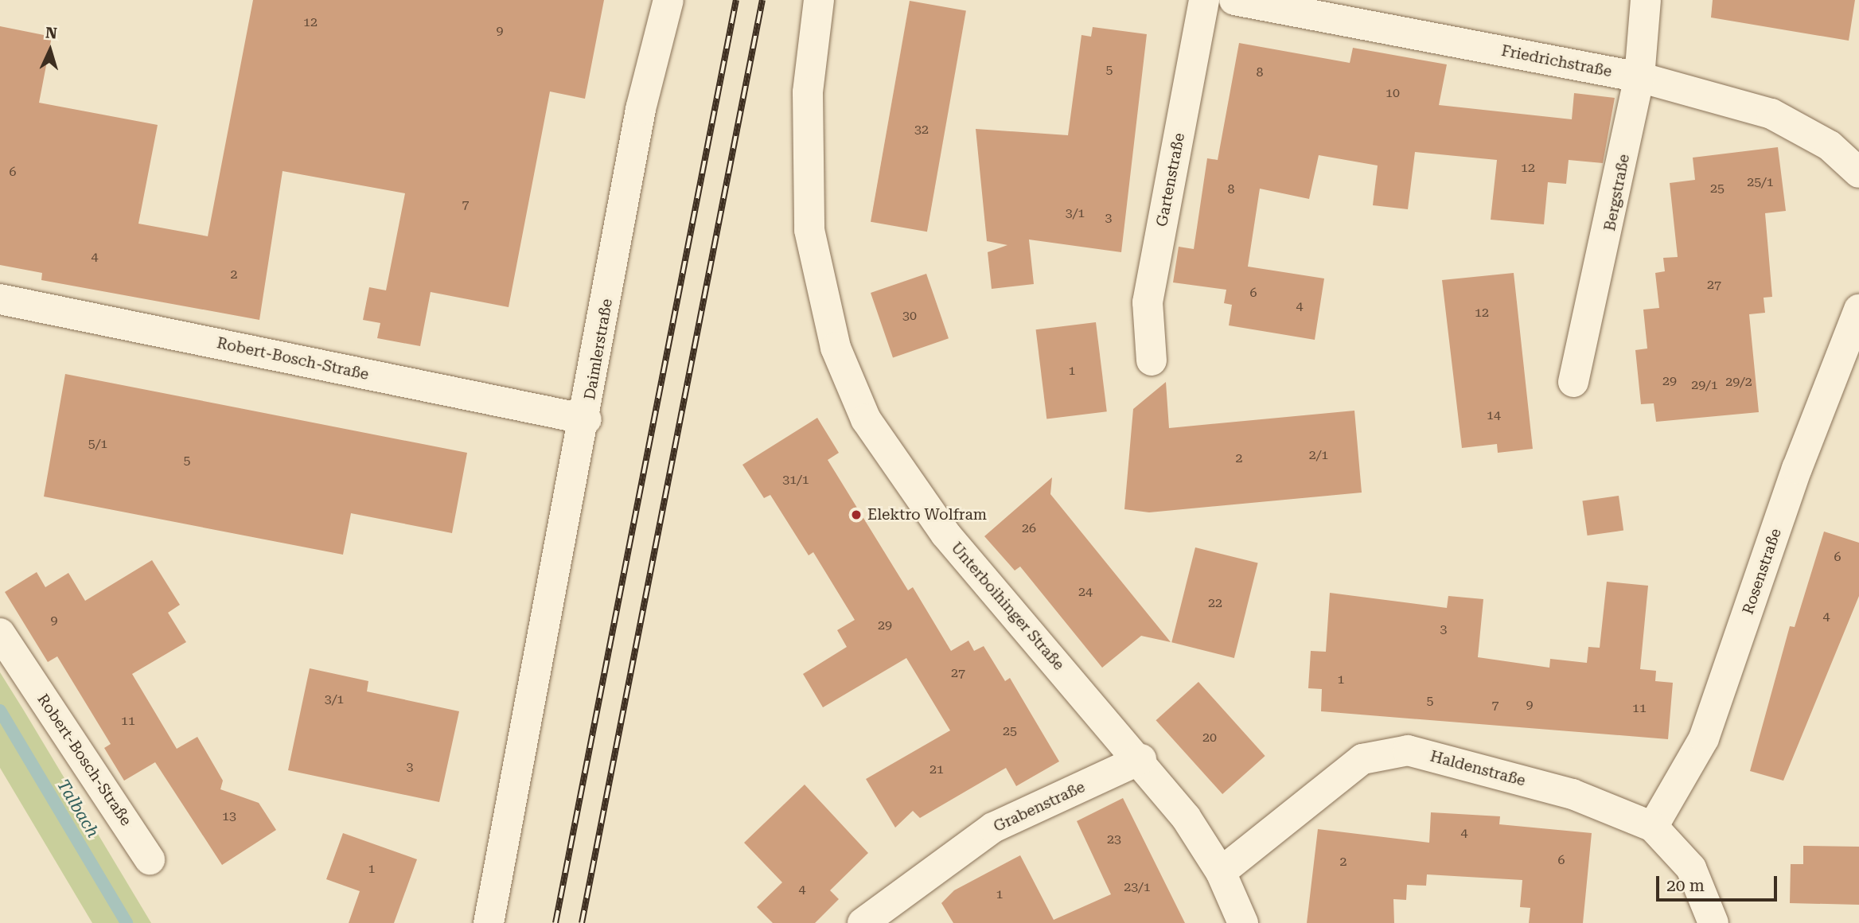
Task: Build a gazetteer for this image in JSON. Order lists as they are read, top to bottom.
{
  "streets": {
    "street": [
      "Friedrichstraße",
      "Gartenstraße",
      "Bergstraße",
      "Daimlerstraße",
      "Robert-Bosch-Straße",
      "Rosenstraße",
      "Unterboihinger Straße",
      "Haldenstraße",
      "Grabenstraße"
    ]
  },
  "crossings": [
    ["Friedrichstraße", "Bergstraße"],
    ["Daimlerstraße", "Robert-Bosch-Straße"],
    ["Rosenstraße", "Haldenstraße"],
    ["Unterboihinger Straße", "Haldenstraße"],
    ["Unterboihinger Straße", "Grabenstraße"]
  ],
  "water": ["Talbach"],
  "places": ["Elektro Wolfram"],
  "house_numbers": [
    "12",
    "9",
    "5",
    "8",
    "10",
    "32",
    "12",
    "6",
    "25/1",
    "25",
    "8",
    "7",
    "3/1",
    "3",
    "4",
    "2",
    "27",
    "6",
    "4",
    "12",
    "30",
    "1",
    "29",
    "29/2",
    "29/1",
    "14",
    "5/1",
    "2/1",
    "2",
    "5",
    "31/1",
    "26",
    "6",
    "24",
    "22",
    "4",
    "9",
    "29",
    "3",
    "27",
    "1",
    "3/1",
    "5",
    "7",
    "9",
    "11",
    "11",
    "25",
    "20",
    "3",
    "21",
    "13",
    "4",
    "23",
    "6",
    "2",
    "1",
    "23/1",
    "4",
    "1"
  ],
  "scale_bar": "20 m",
  "north": "top"
}
